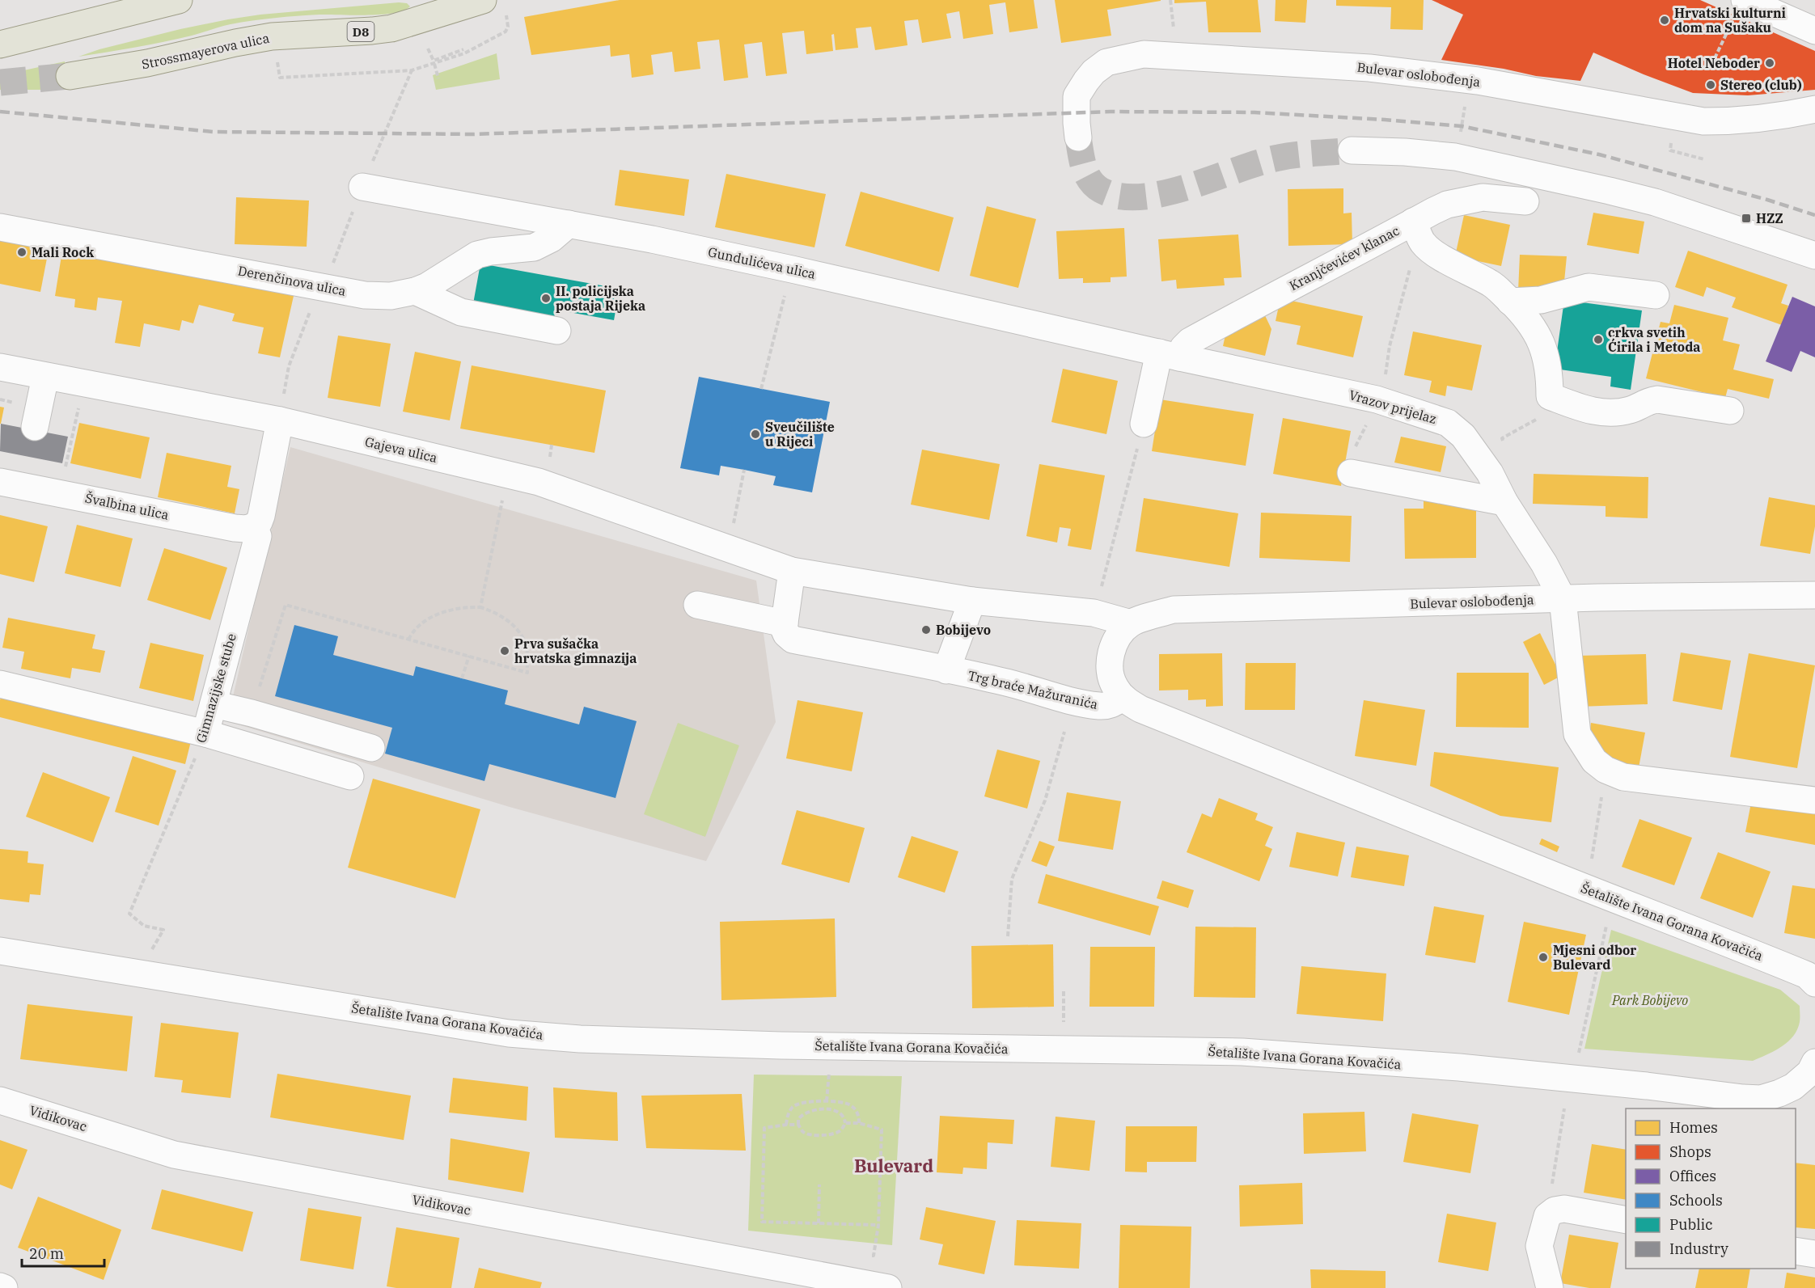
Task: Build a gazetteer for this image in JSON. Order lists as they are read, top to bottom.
{
  "streets": {
    "main road": ["D8", "Strossmayerova ulica"],
    "street": [
      "Bulevar oslobođenja",
      "Kranjčevićev klanac",
      "Gundulićeva ulica",
      "Derenčinova ulica",
      "Vrazov prijelaz",
      "Gajeva ulica",
      "Švalbina ulica",
      "Gimnazijske stube",
      "Trg braće Mažuranića",
      "Šetalište Ivana Gorana Kovačića",
      "Vidikovac"
    ]
  },
  "crossings": [
    ["Bulevar oslobođenja", "Vrazov prijelaz"],
    ["Bulevar oslobođenja", "Trg braće Mažuranića"],
    ["Kranjčevićev klanac", "Gundulićeva ulica"],
    ["Kranjčevićev klanac", "Vrazov prijelaz"],
    ["Gundulićeva ulica", "Derenčinova ulica"],
    ["Gundulićeva ulica", "Vrazov prijelaz"],
    ["Gajeva ulica", "Gimnazijske stube"],
    ["Švalbina ulica", "Gimnazijske stube"],
    ["Trg braće Mažuranića", "Šetalište Ivana Gorana Kovačića"]
  ],
  "districts": ["Bulevard"],
  "parks": ["Park Bobijevo"],
  "places": {
    "other": [
      "Hrvatski kulturni dom na Sušaku",
      "Hotel Neboder",
      "Stereo (club)",
      "Mali Rock",
      "II. policijska postaja Rijeka",
      "crkva svetih Ćirila i Metoda",
      "Sveučilište u Rijeci",
      "Bobijevo",
      "Prva sušačka hrvatska gimnazija",
      "Mjesni odbor Bulevard"
    ],
    "transit": ["HZZ"]
  },
  "legend": [
    "Homes",
    "Shops",
    "Offices",
    "Schools",
    "Public",
    "Industry"
  ],
  "scale_bar": "20 m"
}
